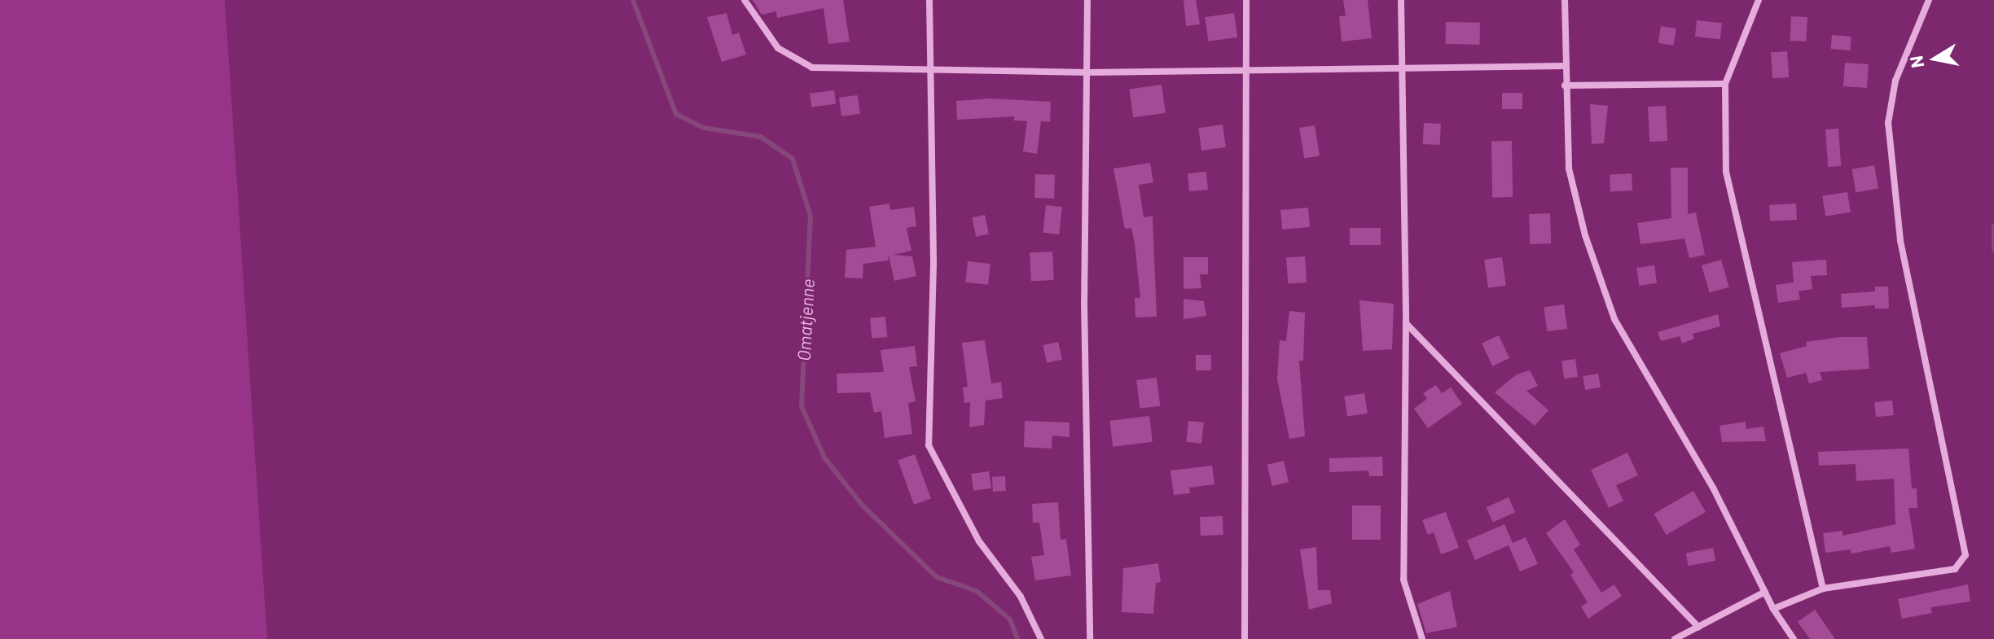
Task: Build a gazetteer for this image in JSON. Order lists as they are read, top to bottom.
{
  "water": ["Omatjenne"],
  "north": "left"
}
